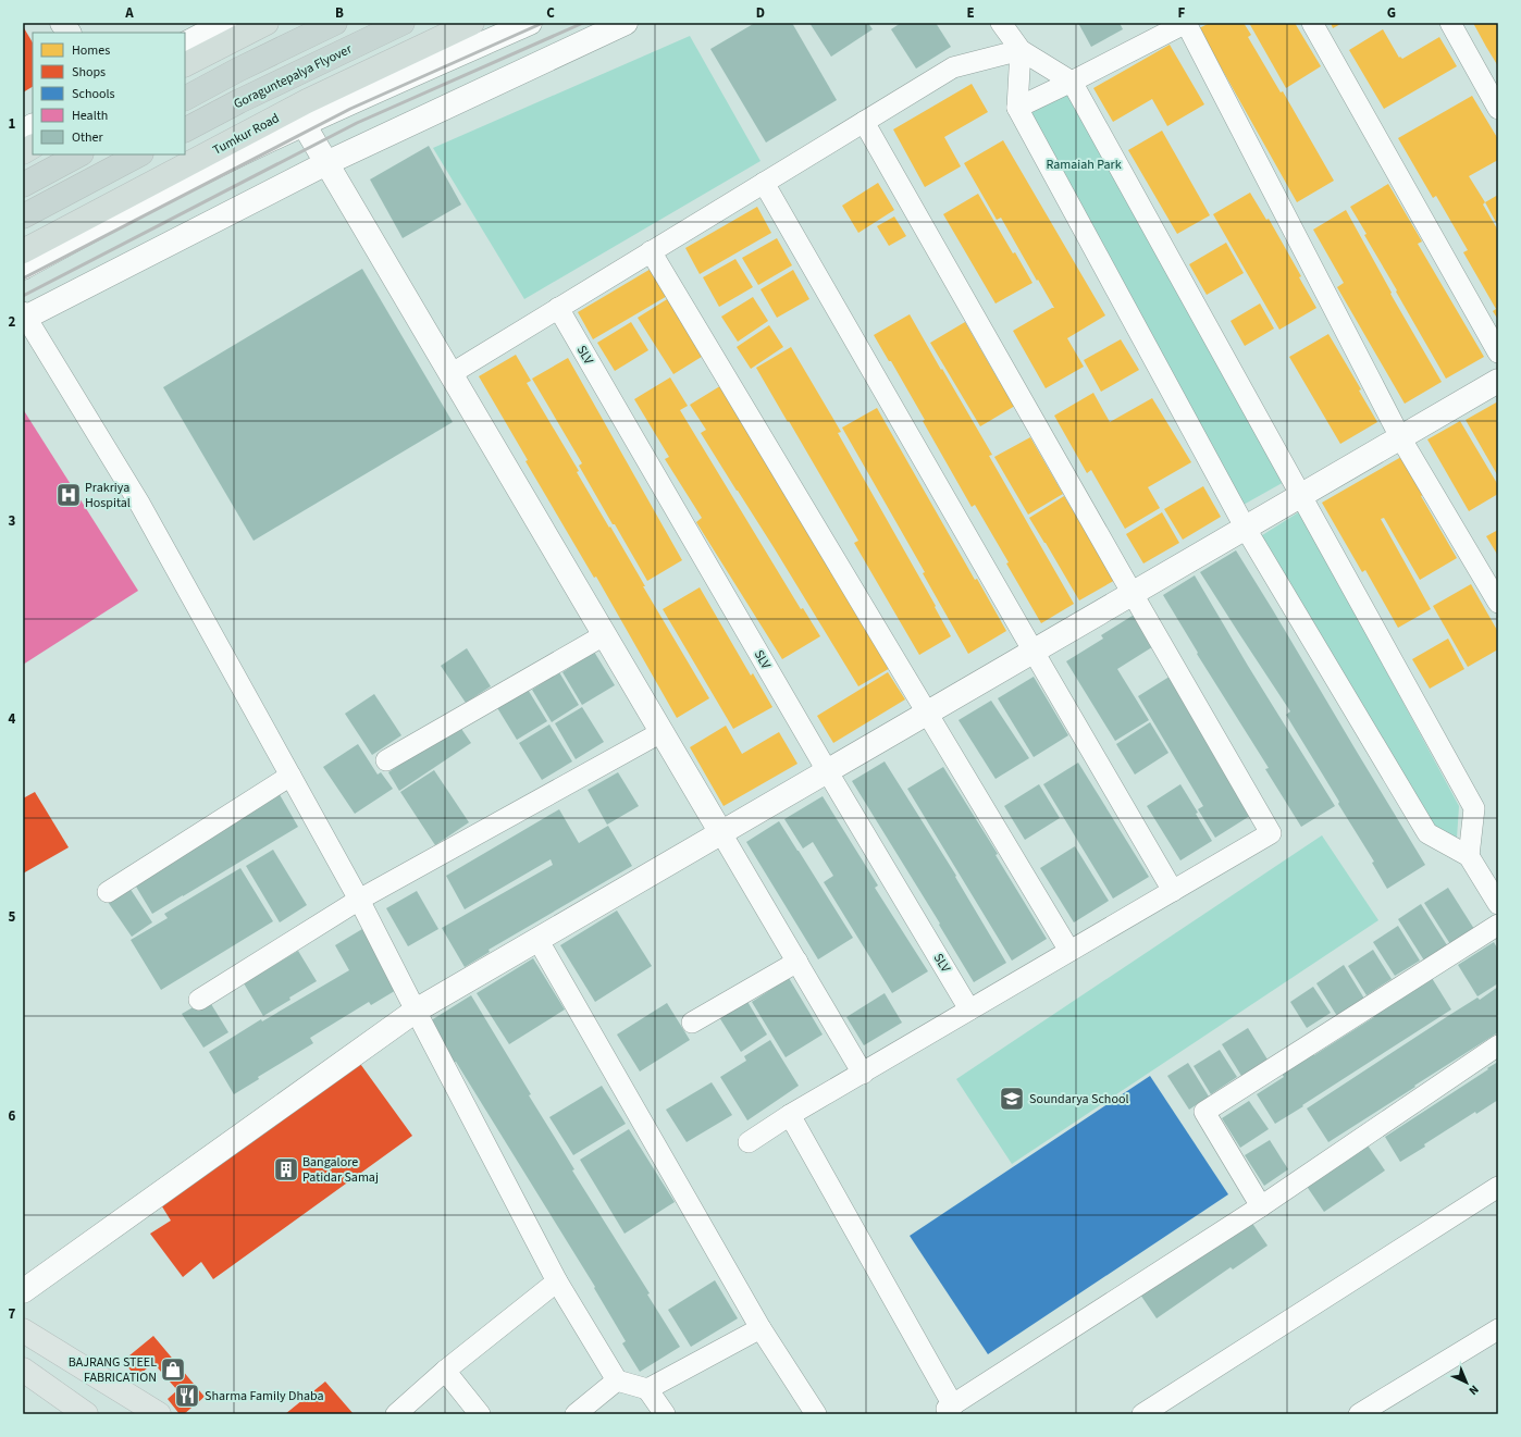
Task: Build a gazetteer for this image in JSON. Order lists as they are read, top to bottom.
{
  "streets": {
    "highway": ["Goraguntepalya Flyover", "Tumkur Road"],
    "street": ["SLV"]
  },
  "parks": ["Ramaiah Park"],
  "places": {
    "hospital": ["Prakriya Hospital"],
    "school or university": ["Soundarya School"],
    "building": ["Bangalore Patidar Samaj"],
    "shop": ["BAJRANG STEEL FABRICATION"],
    "restaurant": ["Sharma Family Dhaba"]
  },
  "legend": [
    "Homes",
    "Shops",
    "Schools",
    "Health",
    "Other"
  ],
  "north": "bottom right",
  "grid": {
    "columns": [
      "A",
      "B",
      "C",
      "D",
      "E",
      "F",
      "G"
    ],
    "rows": [
      "1",
      "2",
      "3",
      "4",
      "5",
      "6",
      "7"
    ]
  }
}
